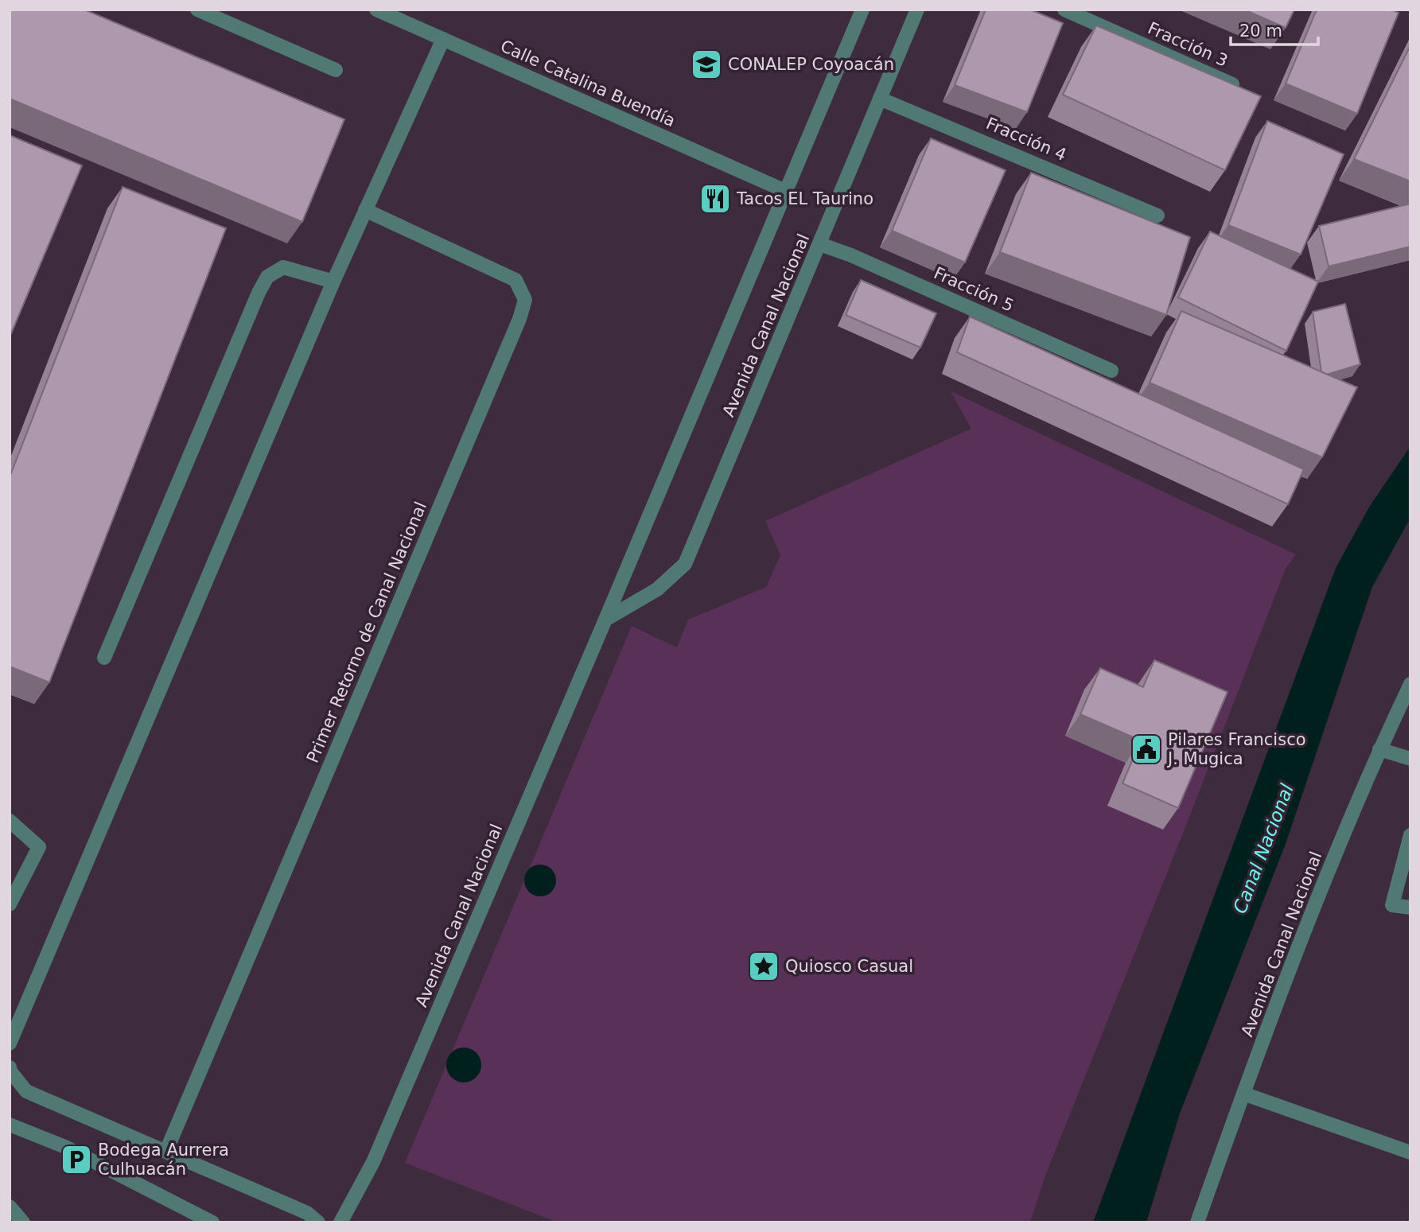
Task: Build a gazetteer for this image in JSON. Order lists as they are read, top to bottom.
{
  "streets": {
    "street": [
      "Fracción 3",
      "Calle Catalina Buendía",
      "Fracción 4",
      "Fracción 5",
      "Avenida Canal Nacional",
      "Primer Retorno de Canal Nacional"
    ]
  },
  "crossings": [
    ["Calle Catalina Buendía", "Avenida Canal Nacional"],
    ["Fracción 4", "Avenida Canal Nacional"],
    ["Fracción 5", "Avenida Canal Nacional"]
  ],
  "water": ["Canal Nacional"],
  "places": {
    "school or university": ["CONALEP Coyoacán"],
    "restaurant": ["Tacos EL Taurino"],
    "public building": ["Pilares Francisco J. Mugica"],
    "place": ["Quiosco Casual"],
    "parking": ["Bodega Aurrera Culhuacán"]
  },
  "scale_bar": "20 m"
}
